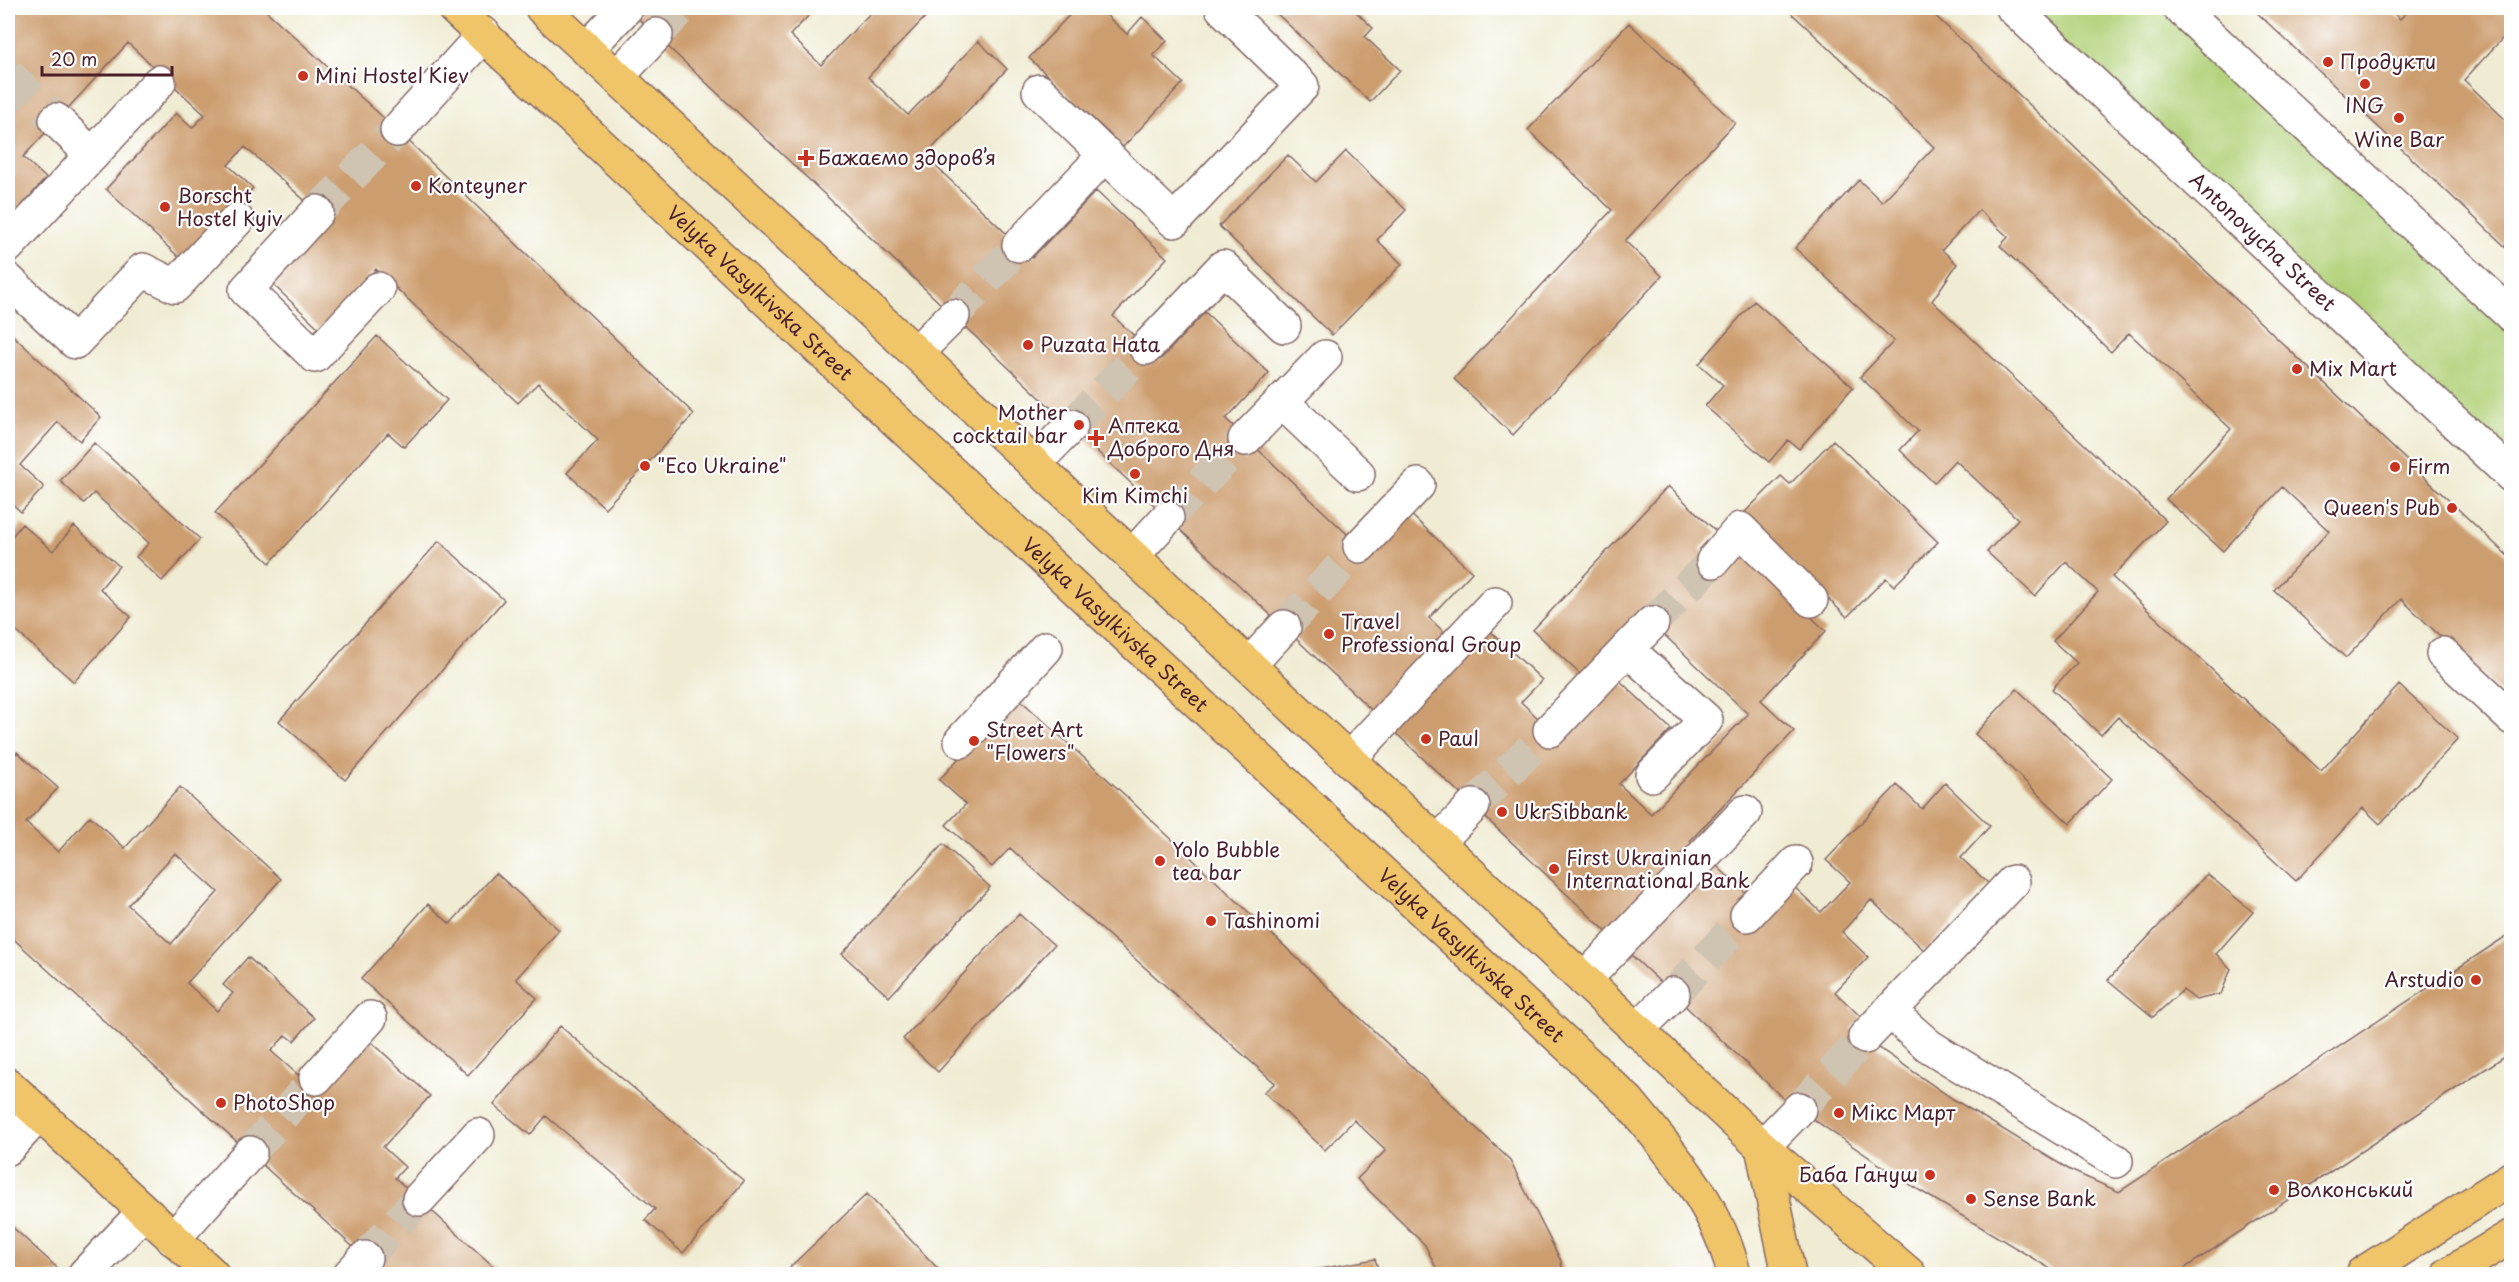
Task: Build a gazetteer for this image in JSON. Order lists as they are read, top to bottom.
{
  "streets": {
    "main road": ["Velyka Vasylkivska Street"],
    "street": ["Antonovycha Street"]
  },
  "places": {
    "other": [
      "Продукти",
      "Mini Hostel Kiev",
      "ING",
      "Wine Bar",
      "Konteyner",
      "Borscht Hostel Kyiv",
      "Puzata Hata",
      "Mix Mart",
      "Mother cocktail bar",
      "\"Eco Ukraine\"",
      "Firm",
      "Kim Kimchi",
      "Queen's Pub",
      "Travel Professional Group",
      "Paul",
      "Street Art \"Flowers\"",
      "UkrSibbank",
      "Yolo Bubble tea bar",
      "First Ukrainian International Bank",
      "Tashinomi",
      "Arstudio",
      "PhotoShop",
      "Мікс Март",
      "Баба Ґануш",
      "Волконський",
      "Sense Bank"
    ],
    "health": ["Бажаємо здоровʼя", "Аптека Доброго Дня"]
  },
  "scale_bar": "20 m"
}
